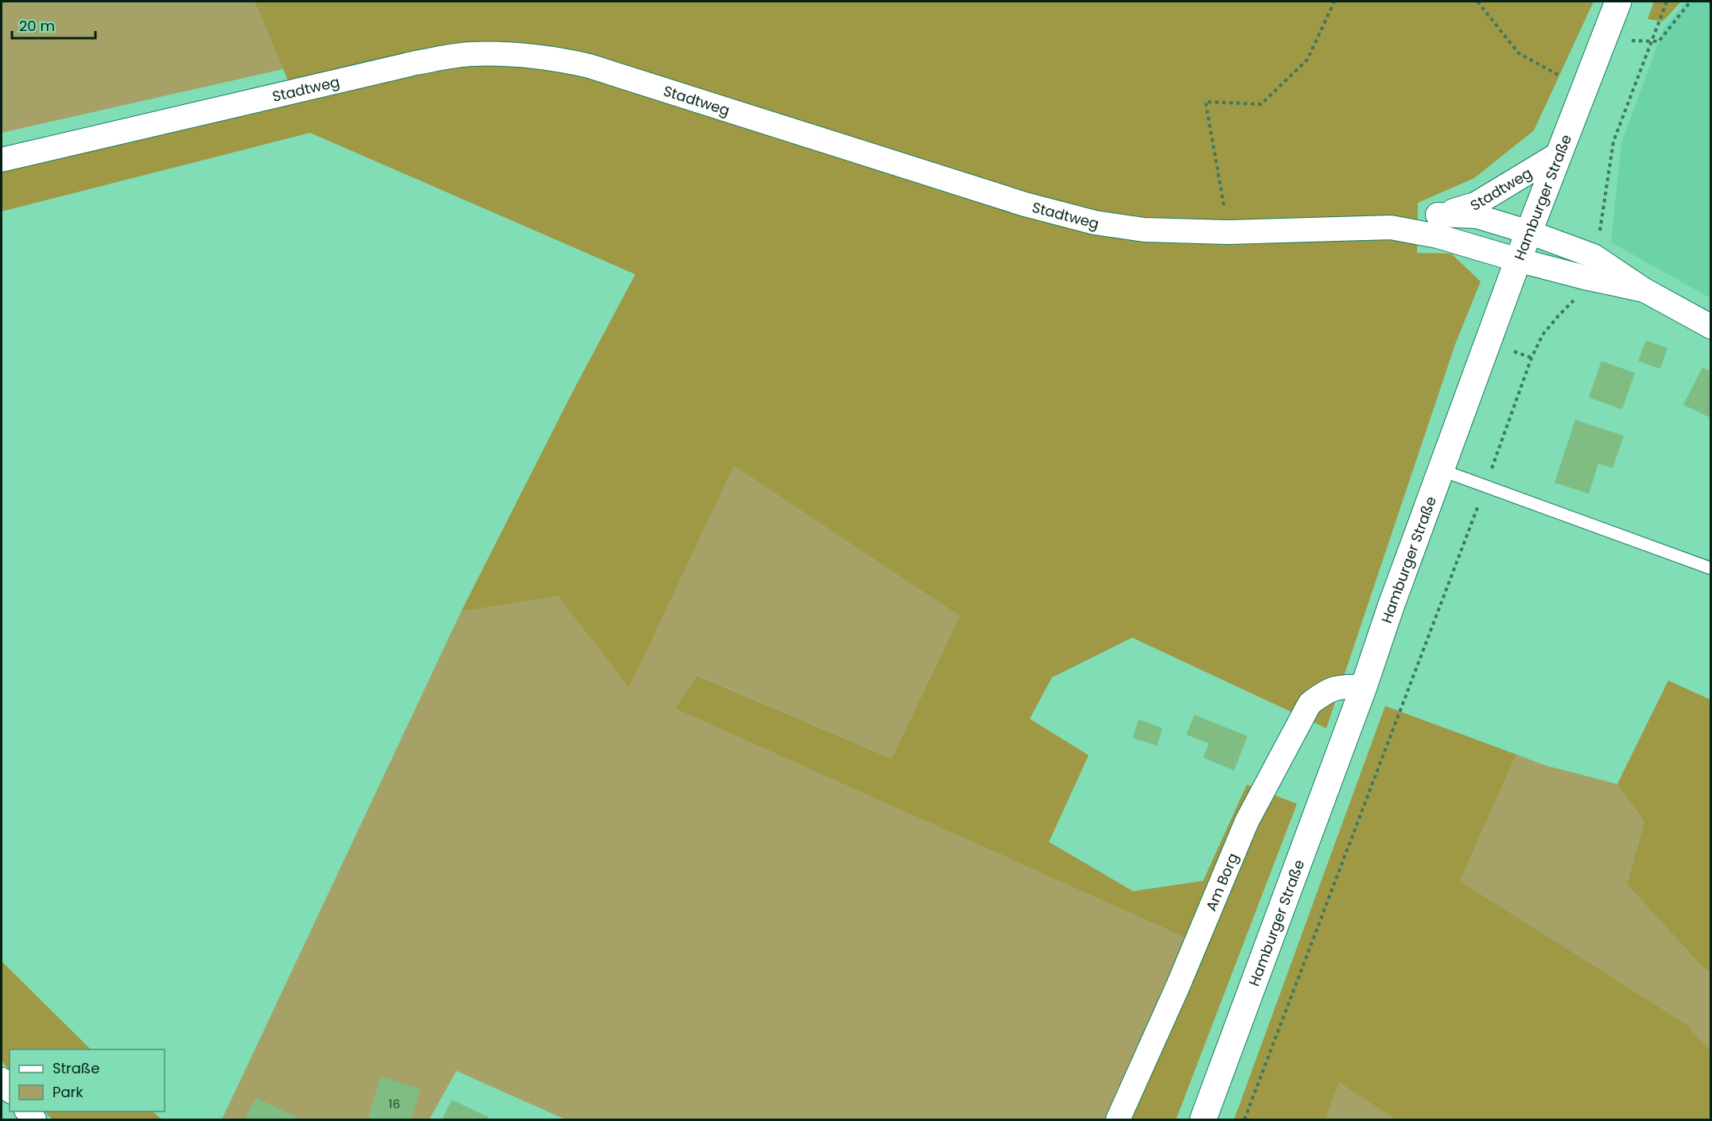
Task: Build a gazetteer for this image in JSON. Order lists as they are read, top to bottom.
{
  "streets": {
    "main road": ["Hamburger Straße"],
    "street": ["Stadtweg", "Am Borg"]
  },
  "crossings": [
    ["Stadtweg", "Hamburger Straße"],
    ["Hamburger Straße", "Am Borg"]
  ],
  "house_numbers": ["16"],
  "legend": ["Straße", "Park"],
  "scale_bar": "20 m"
}
